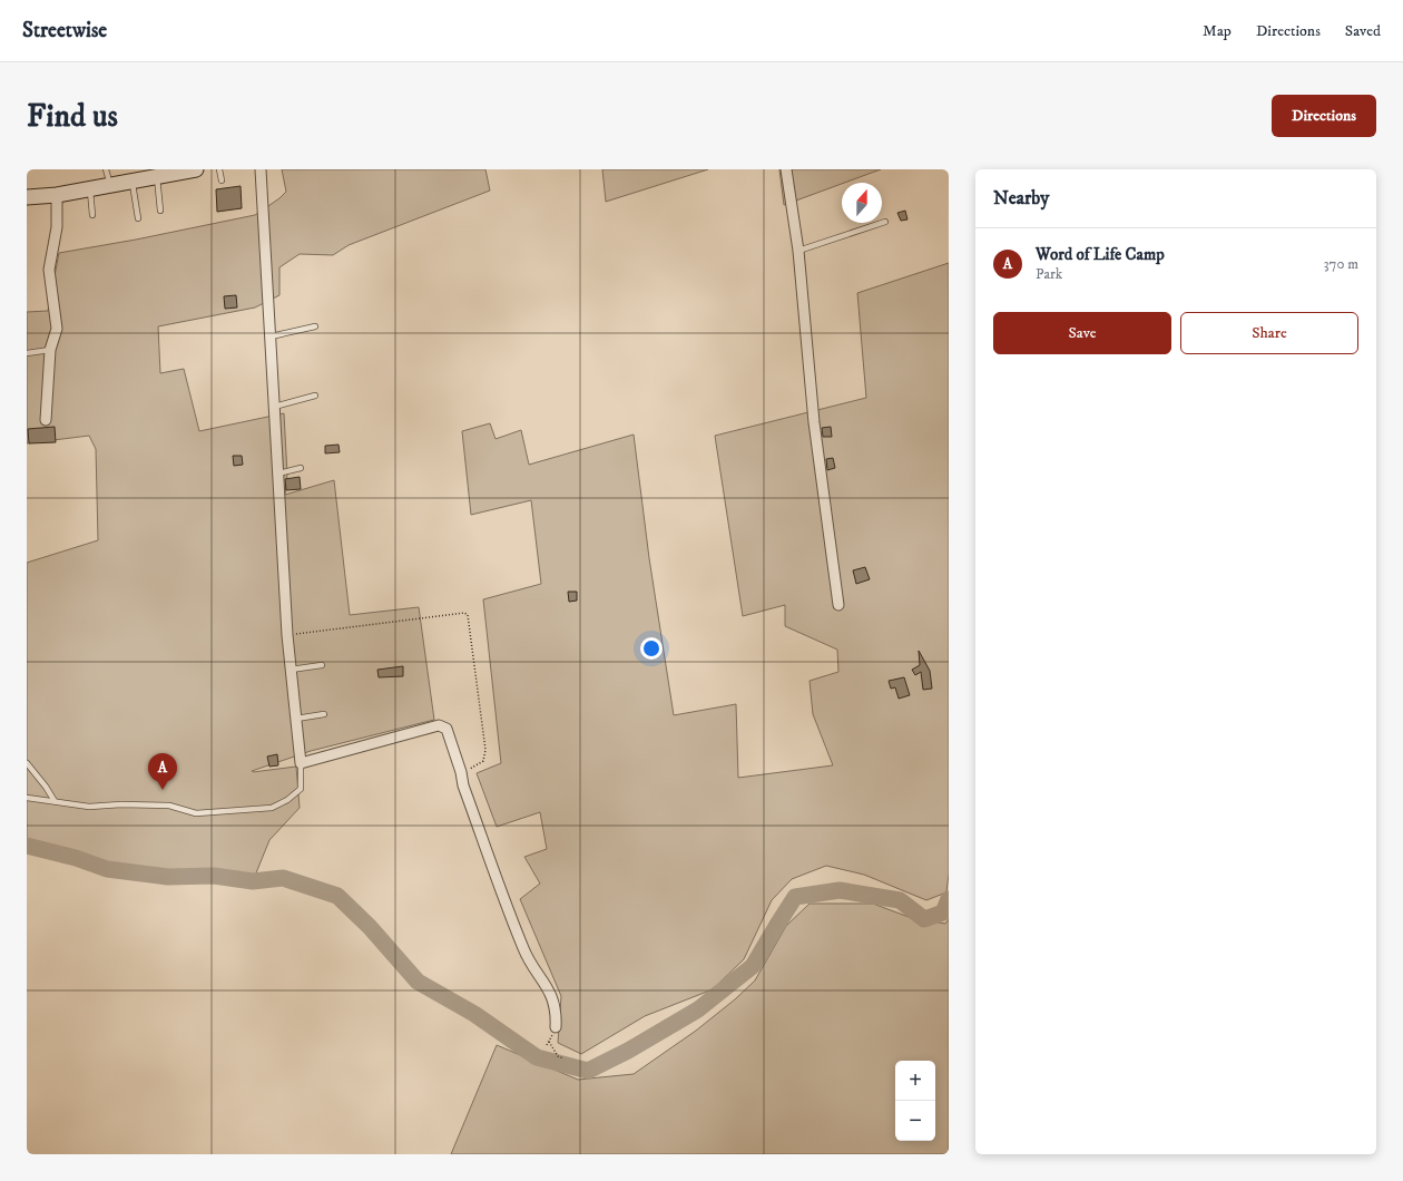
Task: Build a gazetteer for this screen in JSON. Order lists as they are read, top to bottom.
{
  "north": "top",
  "page": {
    "header": "Streetwise",
    "nav": ["Map", "Directions", "Saved"],
    "buttons": [
      "Directions",
      ["Save", "Share"]
    ],
    "title": "Find us",
    "heading": "Nearby",
    "list": [
      {
        "mark": "A",
        "name": "Word of Life Camp",
        "note": "Park",
        "value": "370 m"
      }
    ],
    "pins": "A",
    "map_buttons": ["+", "−"]
  }
}
